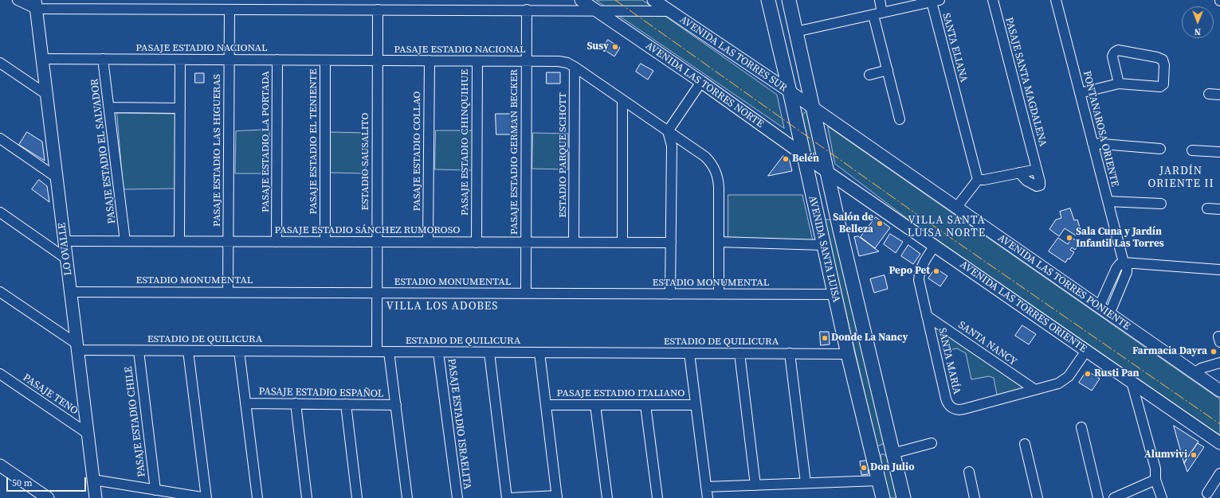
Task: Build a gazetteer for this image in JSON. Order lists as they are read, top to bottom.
{
  "streets": {
    "main road": ["AVENIDA SANTA LUISA"],
    "street": [
      "SANTA ELIANA",
      "PASAJE ESTADIO NACIONAL",
      "AVENIDA LAS TORRES SUR",
      "PASAJE SANTA MAGDALENA",
      "AVENIDA LAS TORRES NORTE",
      "FONTANAROSA ORIENTE",
      "PASAJE ESTADIO LA PORTADA",
      "PASAJE ESTADIO EL TENIENTE",
      "PASAJE ESTADIO CHINQUIHUE",
      "PASAJE ESTADIO LAS HIGUERAS",
      "PASAJE ESTADIO EL SALVADOR",
      "PASAJE ESTADIO COLLAO",
      "PASAJE ESTADIO GERMAN BECKER",
      "ESTADIO PARQUE SCHOTT",
      "ESTADIO SAUSALITO",
      "PASAJE ESTADIO SÁNCHEZ RUMOROSO",
      "LO OVALLE",
      "ESTADIO MONUMENTAL",
      "AVENIDA LAS TORRES PONIENTE",
      "AVENIDA LAS TORRES ORIENTE",
      "ESTADIO DE QUILICURA",
      "SANTA NANCY",
      "SANTA MARÍA",
      "PASAJE ESTADIO ESPAÑOL",
      "PASAJE ESTADIO ITALIANO",
      "PASAJE TENO",
      "PASAJE ESTADIO CHILE",
      "PASAJE ESTADIO ISRAELITA"
    ]
  },
  "crossings": [
    ["SANTA ELIANA", "AVENIDA SANTA LUISA"],
    ["PASAJE ESTADIO NACIONAL", "PASAJE ESTADIO LA PORTADA"],
    ["PASAJE ESTADIO NACIONAL", "PASAJE ESTADIO EL TENIENTE"],
    ["PASAJE ESTADIO NACIONAL", "PASAJE ESTADIO CHINQUIHUE"],
    ["PASAJE ESTADIO NACIONAL", "PASAJE ESTADIO LAS HIGUERAS"],
    ["PASAJE ESTADIO NACIONAL", "PASAJE ESTADIO EL SALVADOR"],
    ["PASAJE ESTADIO NACIONAL", "PASAJE ESTADIO COLLAO"],
    ["PASAJE ESTADIO NACIONAL", "PASAJE ESTADIO GERMAN BECKER"],
    ["PASAJE ESTADIO NACIONAL", "ESTADIO PARQUE SCHOTT"],
    ["PASAJE ESTADIO NACIONAL", "ESTADIO SAUSALITO"],
    ["PASAJE ESTADIO NACIONAL", "LO OVALLE"],
    ["PASAJE ESTADIO NACIONAL", "ESTADIO MONUMENTAL"],
    ["AVENIDA LAS TORRES SUR", "AVENIDA SANTA LUISA"],
    ["AVENIDA LAS TORRES SUR", "AVENIDA LAS TORRES PONIENTE"],
    ["AVENIDA LAS TORRES NORTE", "AVENIDA SANTA LUISA"],
    ["AVENIDA LAS TORRES NORTE", "AVENIDA LAS TORRES ORIENTE"],
    ["FONTANAROSA ORIENTE", "AVENIDA LAS TORRES PONIENTE"],
    ["PASAJE ESTADIO LA PORTADA", "PASAJE ESTADIO SÁNCHEZ RUMOROSO"],
    ["PASAJE ESTADIO EL TENIENTE", "PASAJE ESTADIO SÁNCHEZ RUMOROSO"],
    ["PASAJE ESTADIO CHINQUIHUE", "PASAJE ESTADIO SÁNCHEZ RUMOROSO"],
    ["PASAJE ESTADIO LAS HIGUERAS", "PASAJE ESTADIO SÁNCHEZ RUMOROSO"],
    ["PASAJE ESTADIO LAS HIGUERAS", "ESTADIO MONUMENTAL"],
    ["PASAJE ESTADIO EL SALVADOR", "PASAJE ESTADIO SÁNCHEZ RUMOROSO"],
    ["PASAJE ESTADIO COLLAO", "PASAJE ESTADIO SÁNCHEZ RUMOROSO"],
    ["PASAJE ESTADIO GERMAN BECKER", "PASAJE ESTADIO SÁNCHEZ RUMOROSO"],
    ["PASAJE ESTADIO GERMAN BECKER", "ESTADIO MONUMENTAL"],
    ["ESTADIO PARQUE SCHOTT", "PASAJE ESTADIO SÁNCHEZ RUMOROSO"],
    ["ESTADIO SAUSALITO", "PASAJE ESTADIO SÁNCHEZ RUMOROSO"],
    ["ESTADIO SAUSALITO", "ESTADIO MONUMENTAL"],
    ["ESTADIO SAUSALITO", "ESTADIO DE QUILICURA"],
    ["PASAJE ESTADIO SÁNCHEZ RUMOROSO", "LO OVALLE"],
    ["LO OVALLE", "ESTADIO MONUMENTAL"],
    ["LO OVALLE", "ESTADIO DE QUILICURA"],
    ["LO OVALLE", "PASAJE TENO"],
    ["AVENIDA SANTA LUISA", "ESTADIO MONUMENTAL"],
    ["AVENIDA SANTA LUISA", "AVENIDA LAS TORRES PONIENTE"],
    ["AVENIDA SANTA LUISA", "AVENIDA LAS TORRES ORIENTE"],
    ["AVENIDA SANTA LUISA", "ESTADIO DE QUILICURA"],
    ["AVENIDA LAS TORRES ORIENTE", "SANTA MARÍA"],
    ["ESTADIO DE QUILICURA", "PASAJE ESTADIO CHILE"],
    ["ESTADIO DE QUILICURA", "PASAJE ESTADIO ISRAELITA"],
    ["SANTA NANCY", "SANTA MARÍA"]
  ],
  "districts": ["JARDÍN ORIENTE II", "VILLA SANTA LUISA NORTE", "VILLA LOS ADOBES"],
  "places": [
    "Susy",
    "Belén",
    "Salón de Belleza",
    "Sala Cuna y Jardín Infantil Las Torres",
    "Pepo Pet",
    "Donde La Nancy",
    "Farmacia Dayra",
    "Rusti Pan",
    "Alumvivi",
    "Don Julio"
  ],
  "scale_bar": "50 m",
  "north": "bottom"
}
